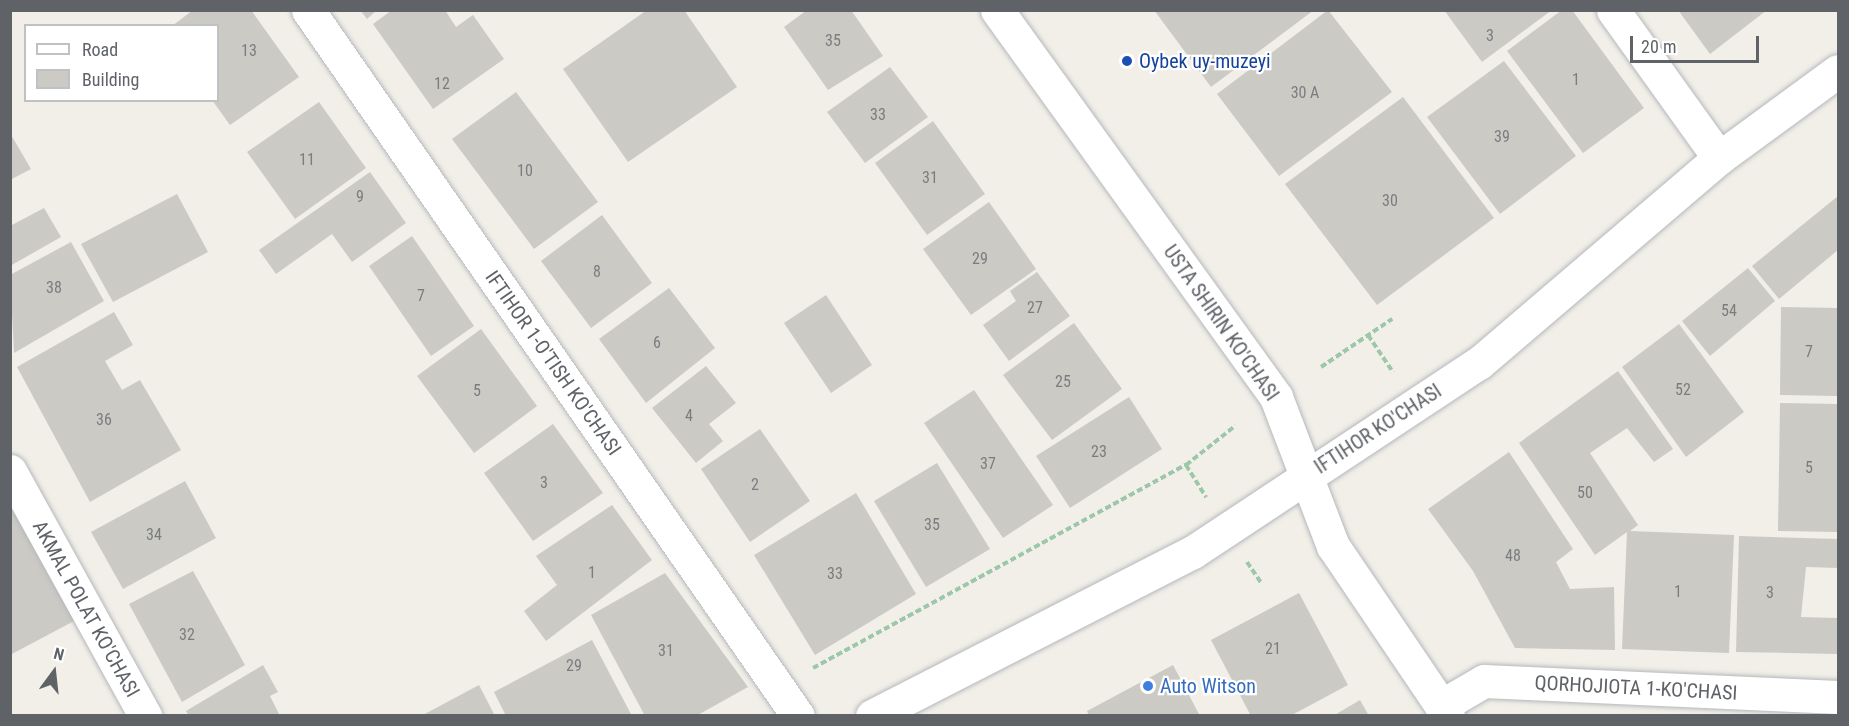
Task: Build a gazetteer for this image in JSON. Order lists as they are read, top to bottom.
{
  "streets": {
    "street": [
      "USTA SHIRIN KO'CHASI",
      "IFTIHOR 1-O'TISH KO'CHASI",
      "IFTIHOR KO'CHASI",
      "AKMAL POLAT KO'CHASI",
      "QORHOJIOTA 1-KO'CHASI"
    ]
  },
  "crossings": [
    ["USTA SHIRIN KO'CHASI", "IFTIHOR KO'CHASI"],
    ["USTA SHIRIN KO'CHASI", "QORHOJIOTA 1-KO'CHASI"]
  ],
  "places": ["Oybek uy-muzeyi", "Auto Witson"],
  "house_numbers": [
    "3",
    "35",
    "13",
    "1",
    "12",
    "30 A",
    "33",
    "39",
    "11",
    "10",
    "31",
    "9",
    "30",
    "29",
    "8",
    "38",
    "7",
    "27",
    "54",
    "6",
    "7",
    "25",
    "52",
    "5",
    "4",
    "36",
    "23",
    "37",
    "5",
    "3",
    "2",
    "50",
    "35",
    "34",
    "48",
    "1",
    "33",
    "1",
    "3",
    "32",
    "21",
    "31",
    "29"
  ],
  "legend": ["Road", "Building"],
  "scale_bar": "20 m",
  "north": "top"
}
